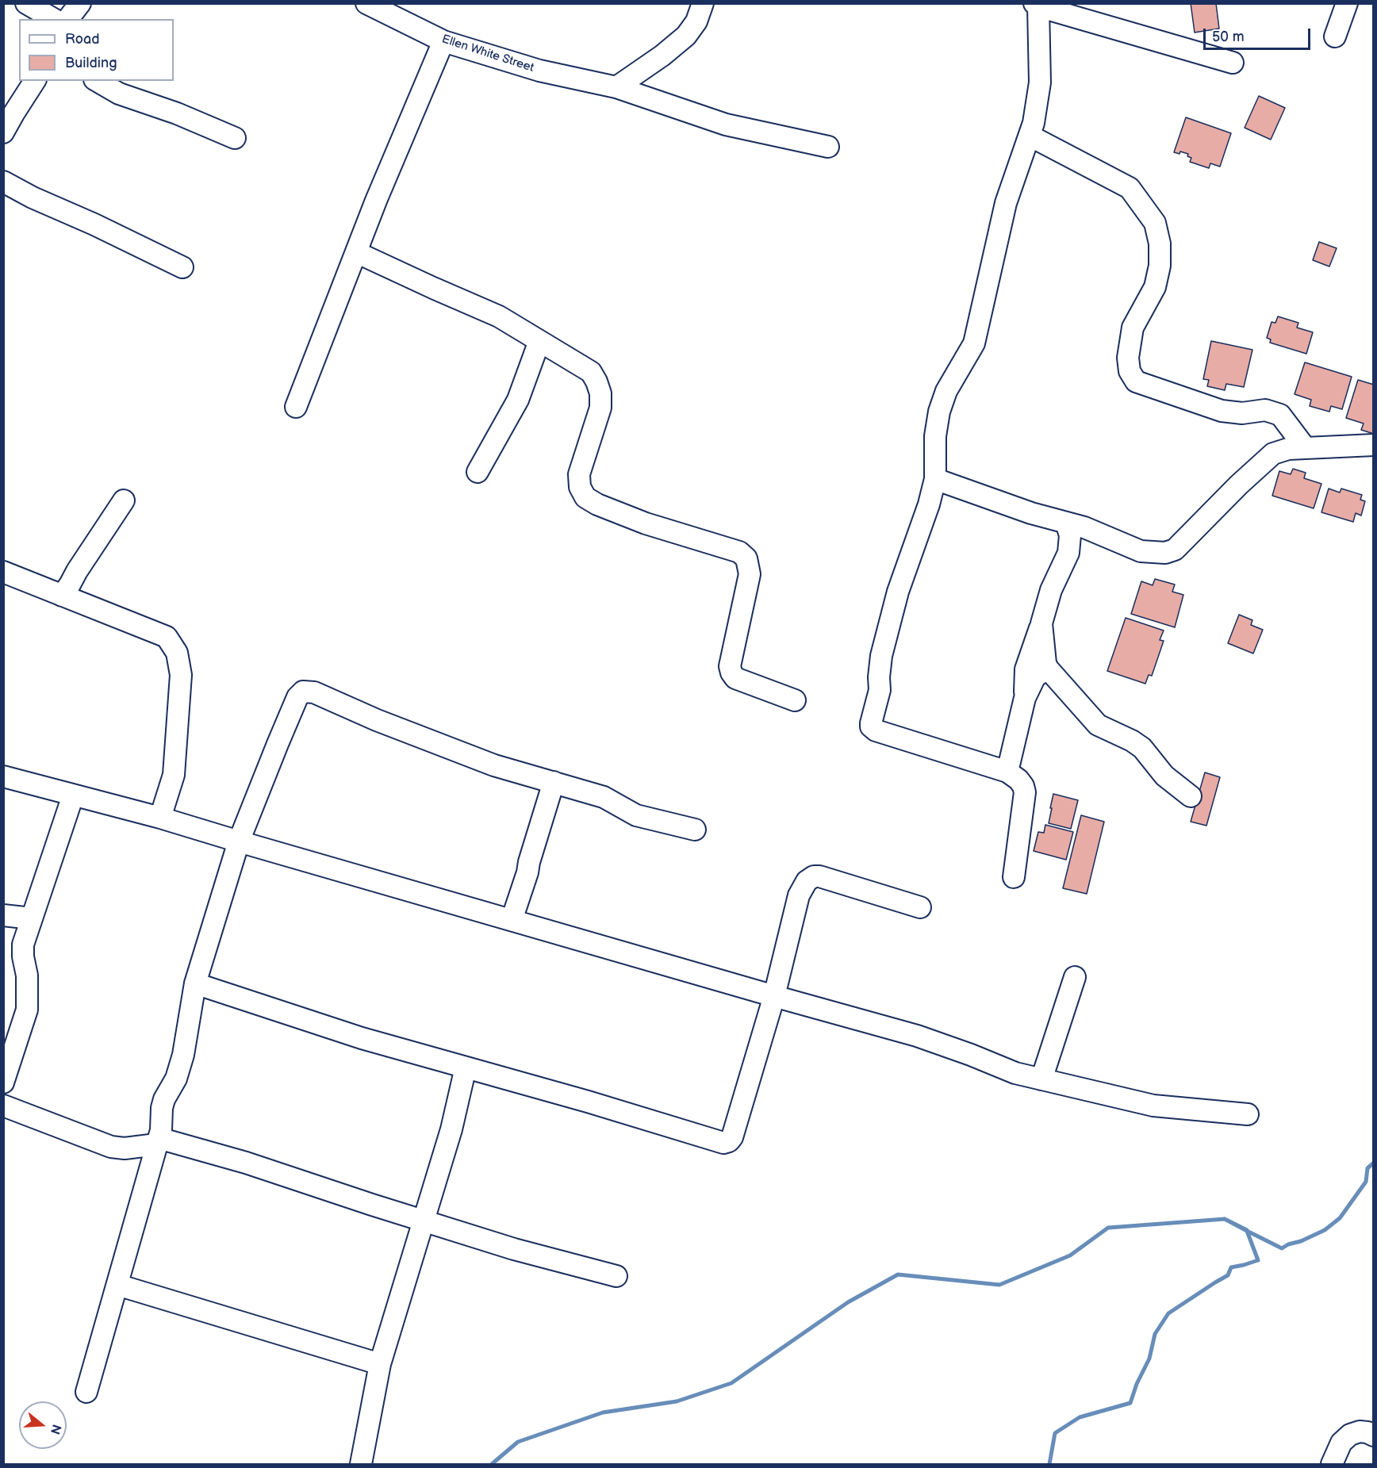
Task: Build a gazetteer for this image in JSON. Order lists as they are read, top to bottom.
{
  "streets": {
    "street": ["Ellen White Street"]
  },
  "legend": ["Road", "Building"],
  "scale_bar": "50 m",
  "north": "right"
}
